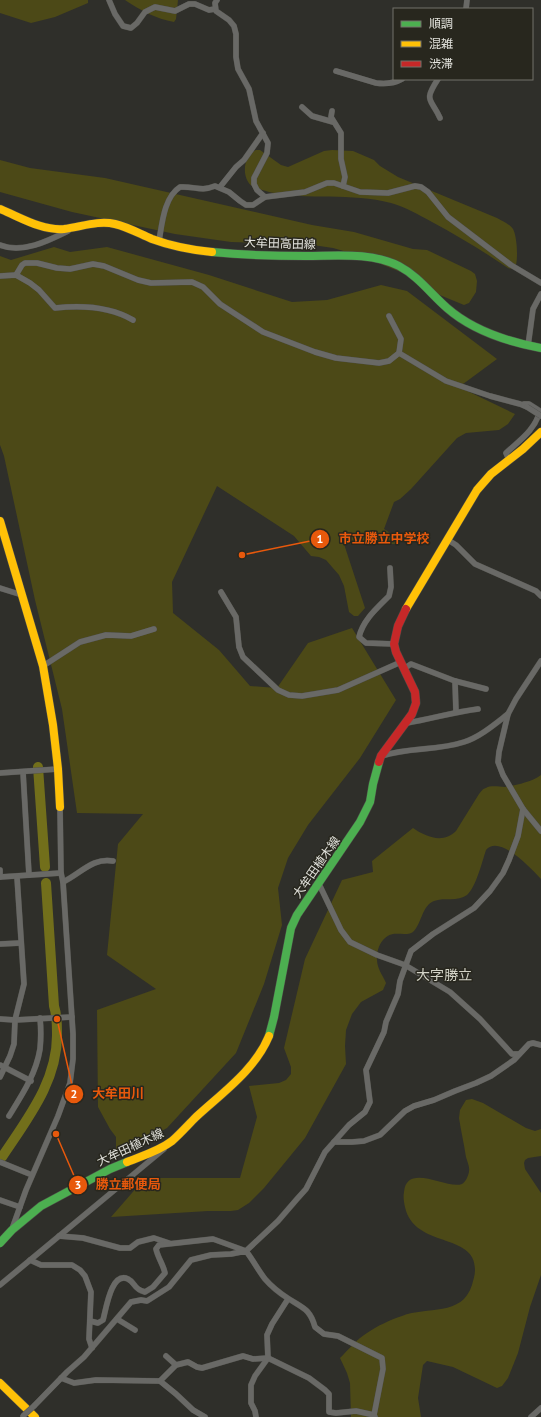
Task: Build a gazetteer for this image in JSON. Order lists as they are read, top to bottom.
{
  "streets": {
    "main road": ["大牟田高田線", "大牟田植木線"]
  },
  "districts": ["大字勝立"],
  "places": ["市立勝立中学校", "大牟田川", "勝立郵便局"],
  "legend": ["順調", "混雑", "渋滞"]
}
